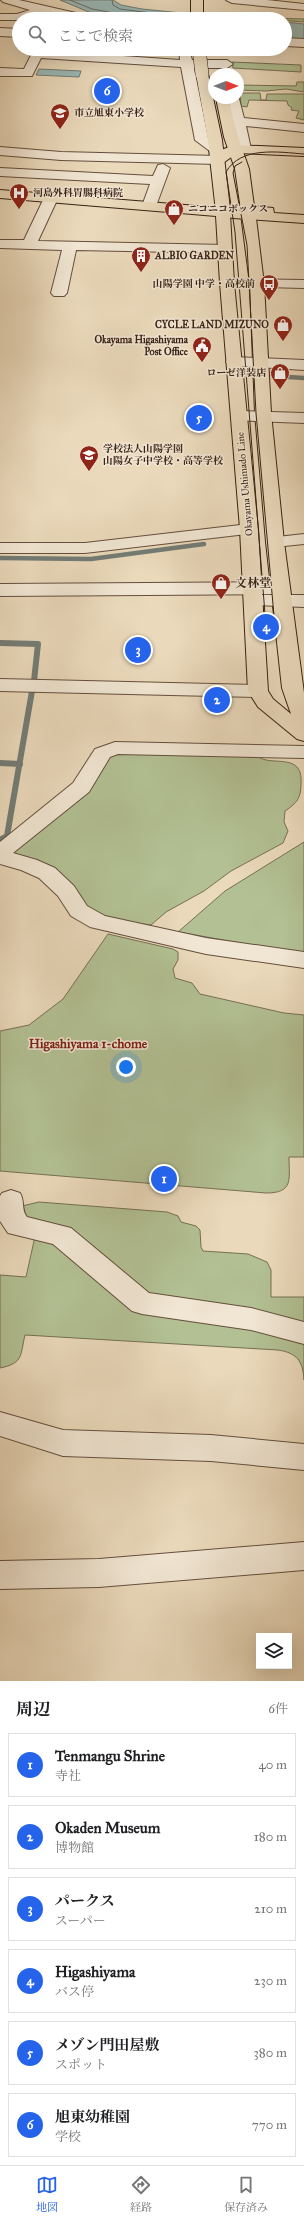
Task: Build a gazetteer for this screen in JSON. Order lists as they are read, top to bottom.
{
  "streets": {
    "main road": ["Okayama Ushimado Line"]
  },
  "districts": ["Higashiyama 1-chome"],
  "places": {
    "school or university": ["市立旭東小学校", "学校法人山陽学園 山陽女子中学校・高等学校"],
    "hospital": ["河島外科胃腸科病院"],
    "shop": [
      "ニコニコボックス",
      "CYCLE LAND MIZUNO",
      "ローゼ洋装店",
      "文林堂"
    ],
    "building": ["ALBIO GARDEN"],
    "bus stop": ["山陽学園 中学・高校前"],
    "public building": ["Okayama Higashiyama Post Office"]
  },
  "north": "right",
  "page": {
    "search": "ここで検索",
    "pins": [
      "6",
      "5",
      "4",
      "3",
      "2",
      "1"
    ],
    "heading": ["周辺", "6件"],
    "list": [
      {
        "mark": "1",
        "name": "Tenmangu Shrine",
        "note": "寺社",
        "value": "40 m"
      },
      {
        "mark": "2",
        "name": "Okaden Museum",
        "note": "博物館",
        "value": "180 m"
      },
      {
        "mark": "3",
        "name": "パークス",
        "note": "スーパー",
        "value": "210 m"
      },
      {
        "mark": "4",
        "name": "Higashiyama",
        "note": "バス停",
        "value": "230 m"
      },
      {
        "mark": "5",
        "name": "メゾン門田屋敷",
        "note": "スポット",
        "value": "380 m"
      },
      {
        "mark": "6",
        "name": "旭東幼稚園",
        "note": "学校",
        "value": "770 m"
      }
    ],
    "nav": ["地図", "経路", "保存済み"]
  }
}
